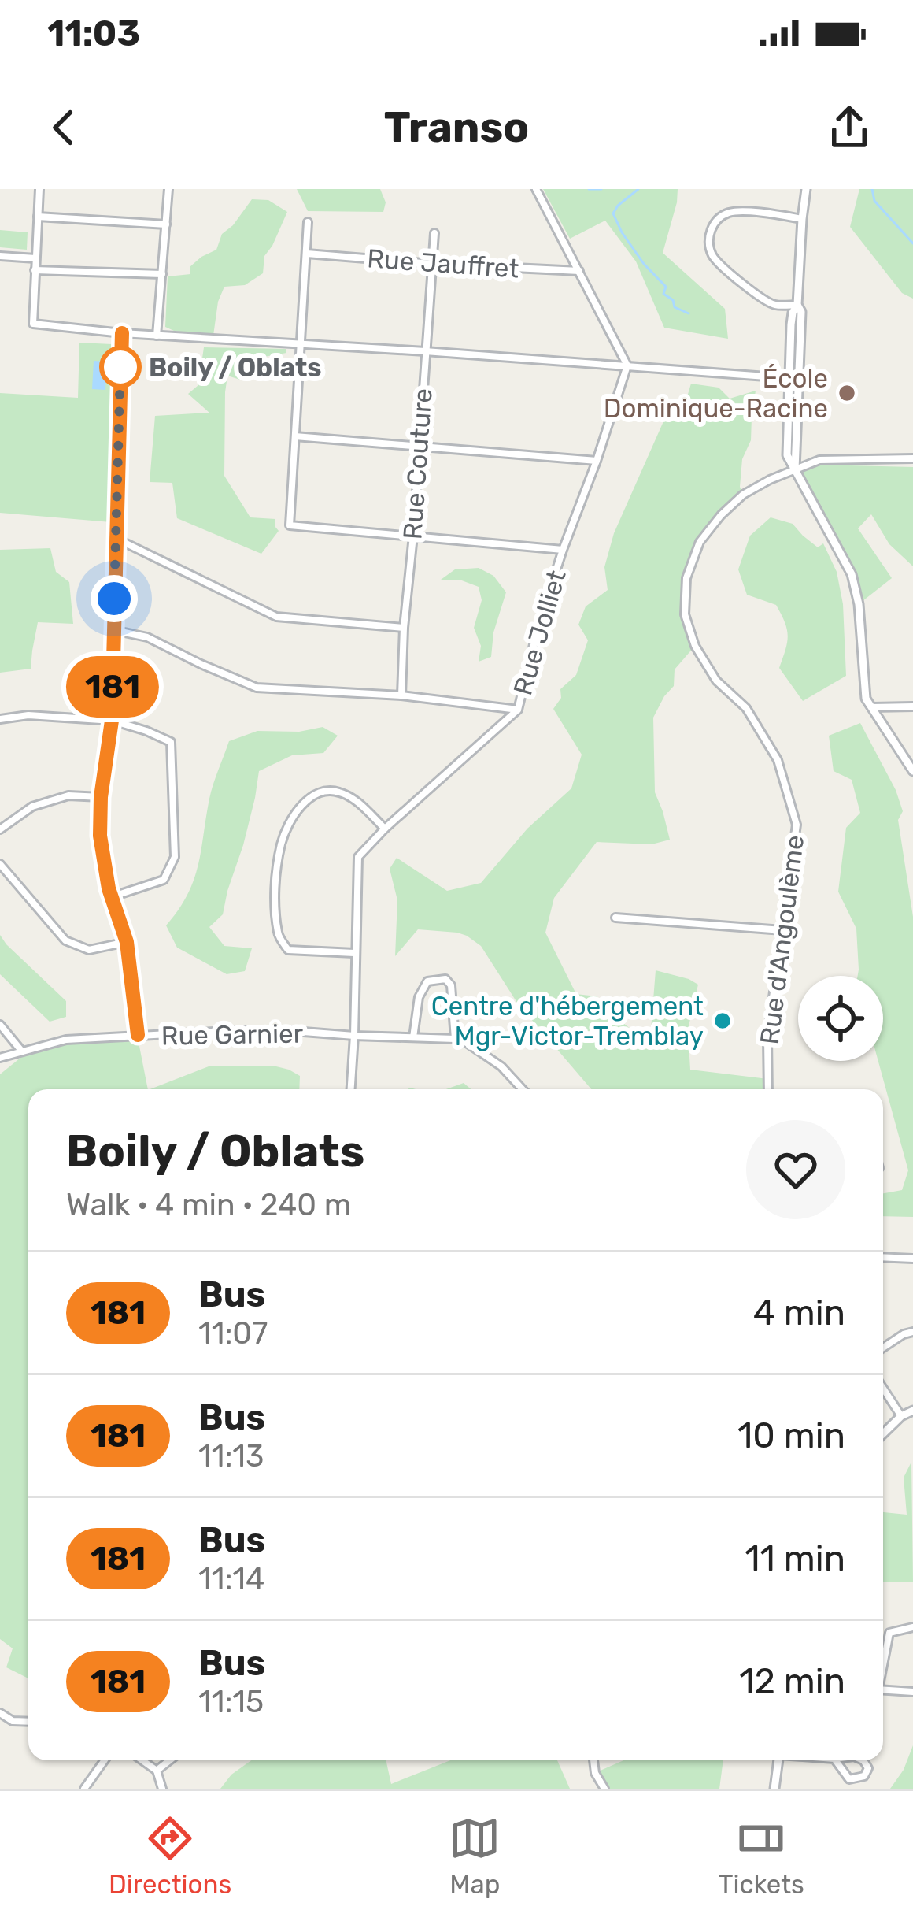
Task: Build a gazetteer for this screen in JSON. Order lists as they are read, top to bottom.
{
  "streets": {
    "street": [
      "Rue Jauffret",
      "Rue Couture",
      "Rue Jolliet",
      "Rue d'Angoulème",
      "Rue Garnier"
    ]
  },
  "crossings": [
    ["Rue Jauffret", "Rue Couture"],
    ["Rue Jolliet", "Rue Garnier"]
  ],
  "places": ["Boily / Oblats", "École Dominique-Racine", "Centre d'hébergement Mgr-Victor-Tremblay"],
  "lines": ["bus line 181"],
  "page": {
    "status": "11:03",
    "header": "Transo",
    "on_map": "181",
    "heading": ["Boily / Oblats", "Walk · 4 min · 240 m"],
    "list": [
      {
        "mark": "181",
        "name": "Bus",
        "note": "11:07",
        "value": "4 min"
      },
      {
        "mark": "181",
        "name": "Bus",
        "note": "11:13",
        "value": "10 min"
      },
      {
        "mark": "181",
        "name": "Bus",
        "note": "11:14",
        "value": "11 min"
      },
      {
        "mark": "181",
        "name": "Bus",
        "note": "11:15",
        "value": "12 min"
      }
    ],
    "tabs": ["Directions", "Map", "Tickets"]
  }
}
